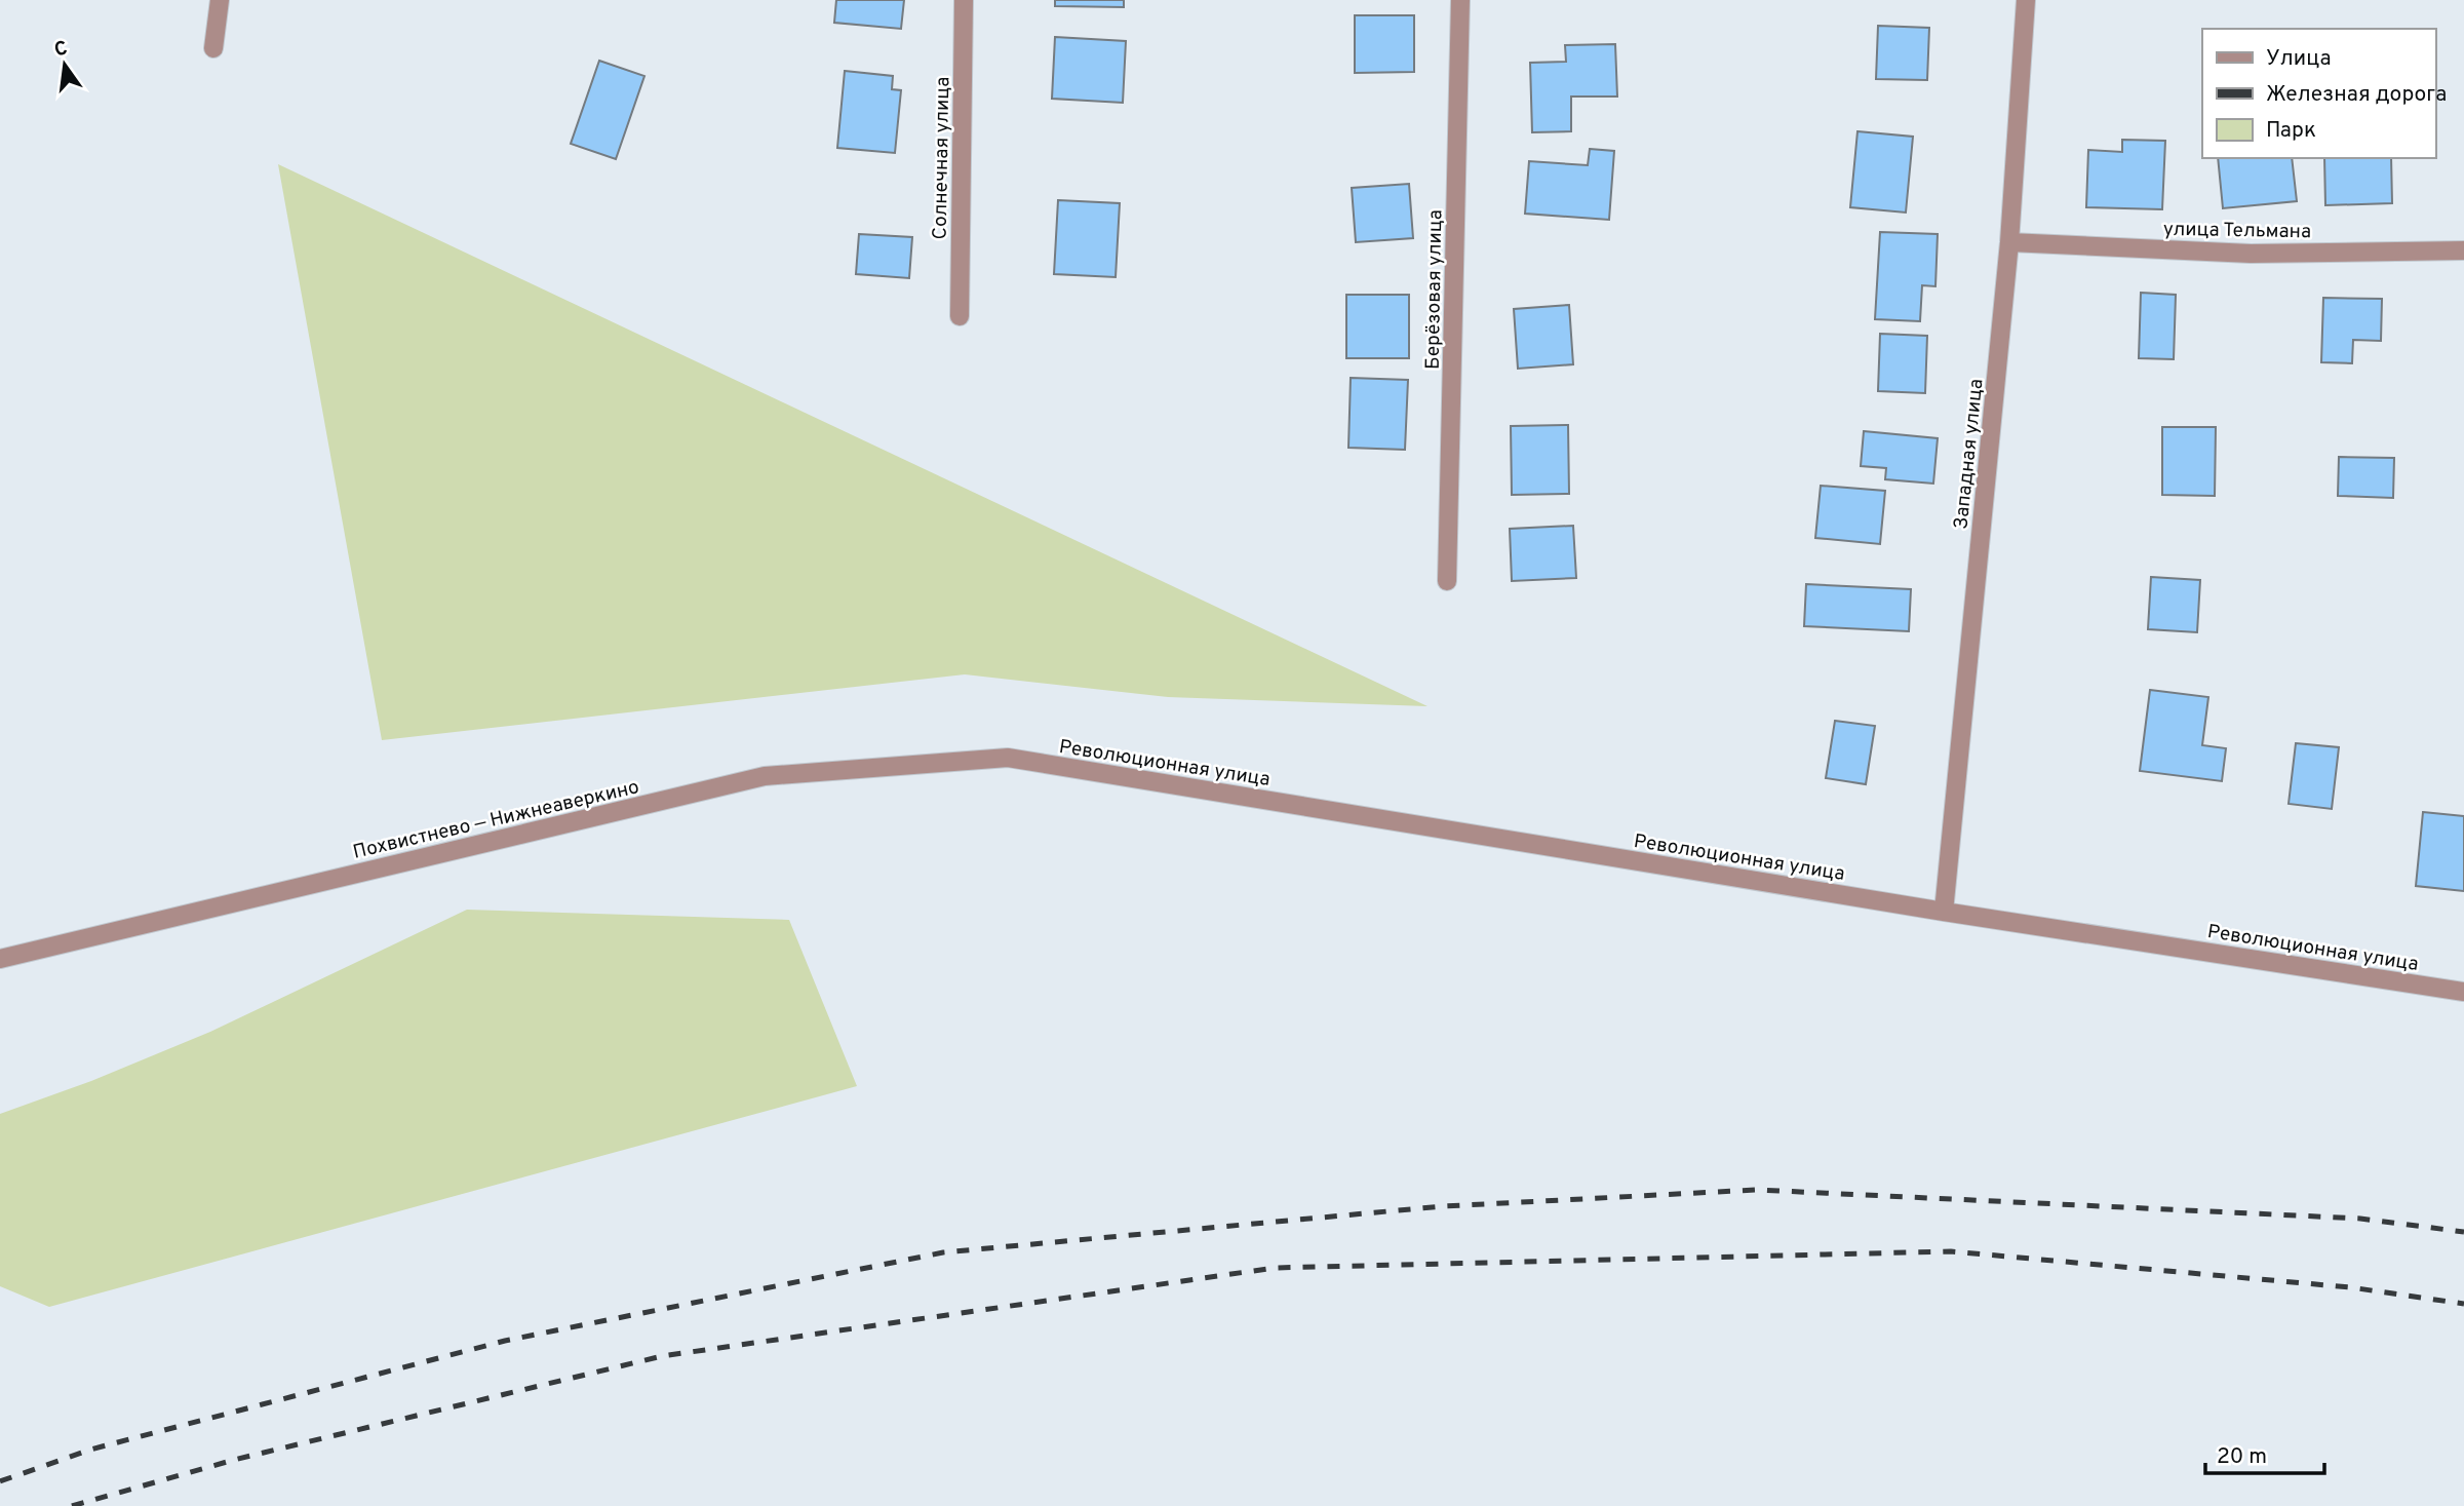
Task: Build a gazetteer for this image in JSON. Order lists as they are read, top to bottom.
{
  "streets": {
    "street": [
      "Солнечная улица",
      "улица Тельмана",
      "Берёзовая улица",
      "Западная улица",
      "Революционная улица",
      "Похвистнево — Нижнеаверкино"
    ]
  },
  "crossings": [
    ["улица Тельмана", "Западная улица"],
    ["Западная улица", "Революционная улица"],
    ["Революционная улица", "Похвистнево — Нижнеаверкино"]
  ],
  "legend": ["Улица", "Железная дорога", "Парк"],
  "scale_bar": "20 m",
  "north": "top"
}
